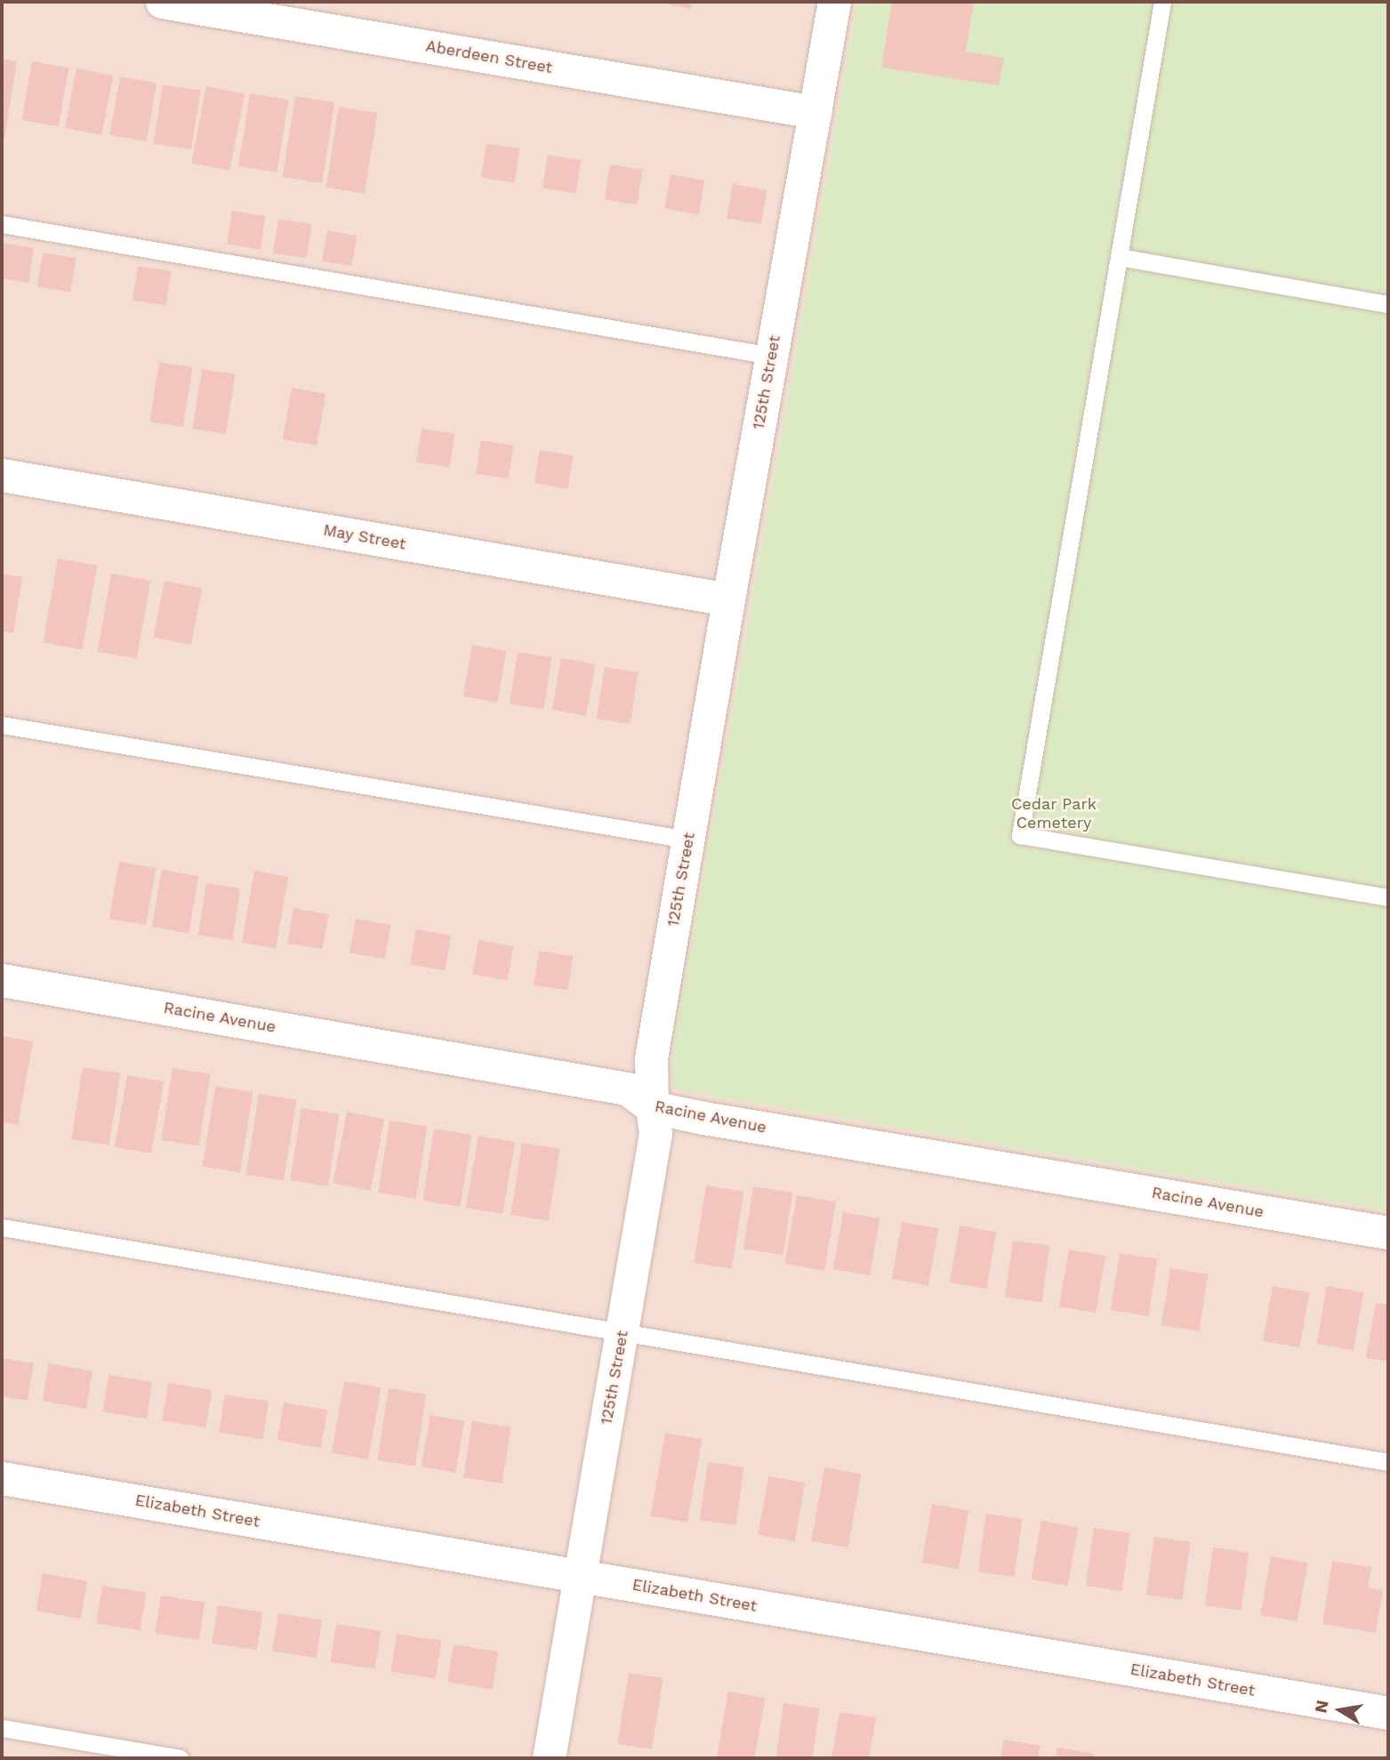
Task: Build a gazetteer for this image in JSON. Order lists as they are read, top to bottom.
{
  "streets": {
    "street": [
      "Aberdeen Street",
      "125th Street",
      "May Street",
      "Racine Avenue",
      "Elizabeth Street"
    ]
  },
  "crossings": [
    ["Aberdeen Street", "125th Street"],
    ["125th Street", "May Street"],
    ["125th Street", "Racine Avenue"],
    ["125th Street", "Elizabeth Street"]
  ],
  "parks": ["Cedar Park Cemetery"],
  "north": "left"
}
